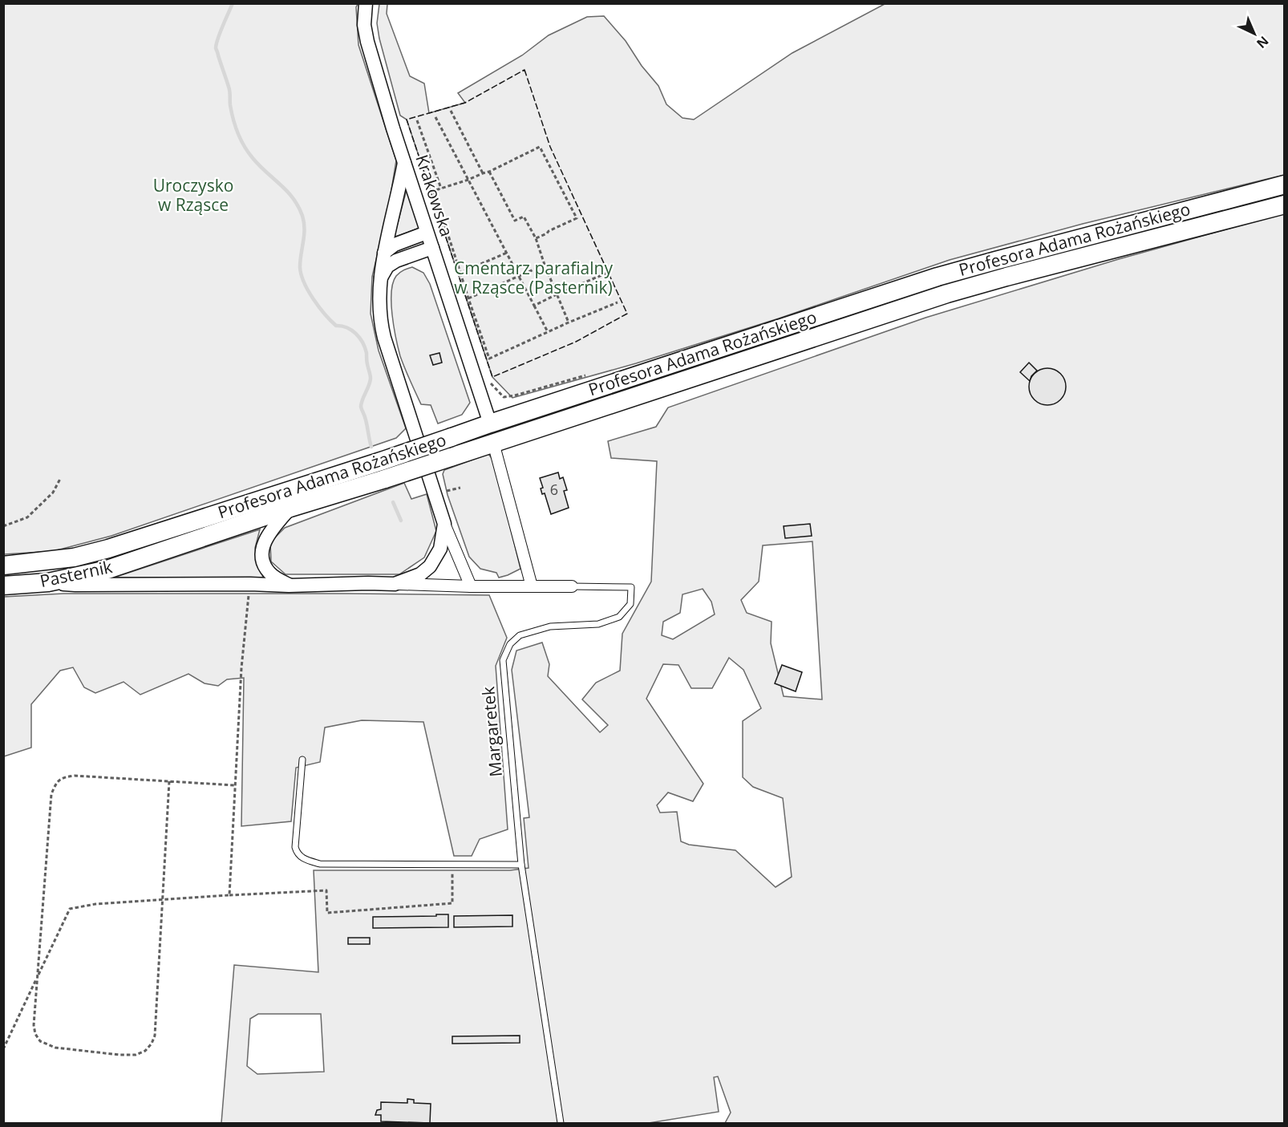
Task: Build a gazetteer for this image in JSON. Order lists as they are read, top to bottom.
{
  "streets": {
    "main road": ["Profesora Adama Rożańskiego", "Pasternik"],
    "street": ["Krakowska", "Margaretek"]
  },
  "crossings": [
    ["Krakowska", "Profesora Adama Rożańskiego"],
    ["Profesora Adama Rożańskiego", "Pasternik"]
  ],
  "parks": ["Uroczysko w Rząsce", "Cmentarz parafialny w Rząsce (Pasternik)"],
  "house_numbers": ["6"],
  "north": "bottom right"
}
